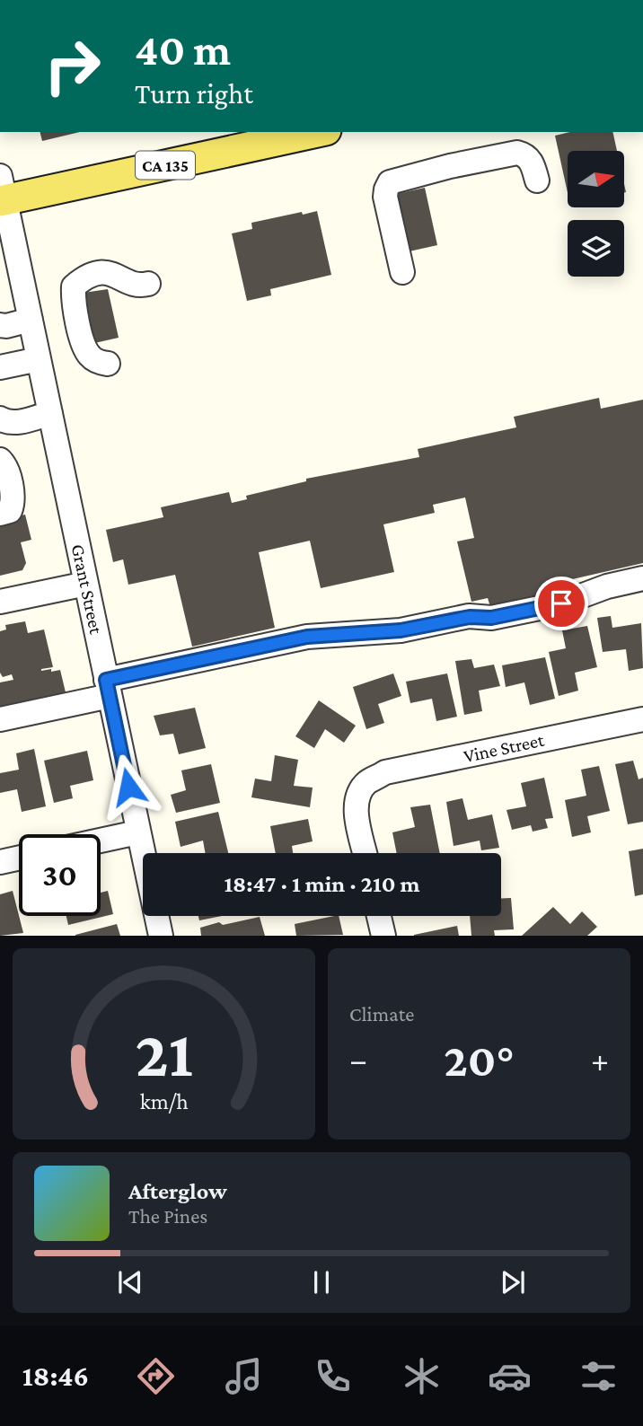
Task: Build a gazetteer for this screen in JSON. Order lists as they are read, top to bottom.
{
  "streets": {
    "main road": ["CA 135"],
    "street": ["Grant Street", "Vine Street"]
  },
  "crossings": [
    ["CA 135", "Grant Street"]
  ],
  "north": "right",
  "page": {
    "turn": ["40 m", "Turn right"],
    "limit": "30",
    "trip": "18:47 · 1 min · 210 m",
    "tile": "Climate",
    "heat": ["−", "20°", "+"],
    "song": ["Afterglow", "The Pines"],
    "tabs": "18:46",
    "gauge": ["21", "km/h"]
  }
}
